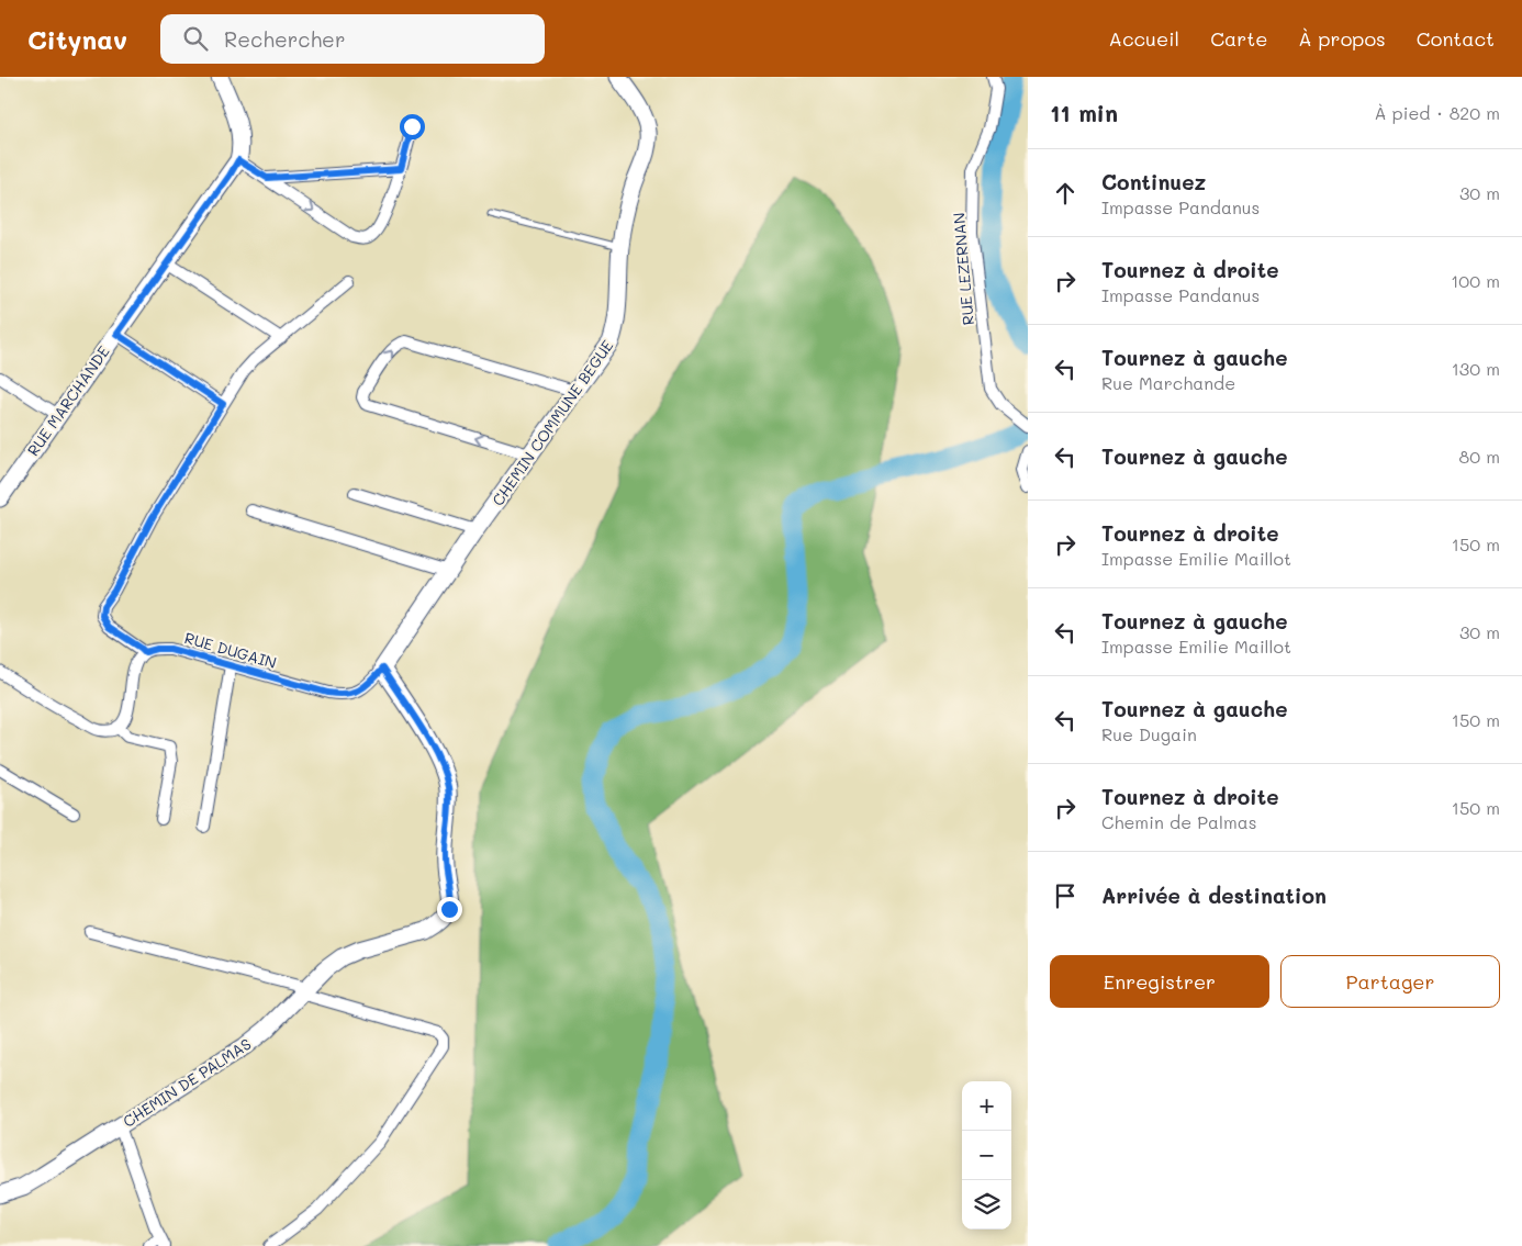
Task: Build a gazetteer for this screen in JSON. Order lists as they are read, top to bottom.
{
  "streets": {
    "street": [
      "RUE LEZERNAN",
      "RUE MARCHANDE",
      "CHEMIN COMMUNE BEGUE",
      "RUE DUGAIN",
      "CHEMIN DE PALMAS"
    ]
  },
  "crossings": [
    ["CHEMIN COMMUNE BEGUE", "RUE DUGAIN"],
    ["CHEMIN COMMUNE BEGUE", "CHEMIN DE PALMAS"],
    ["RUE DUGAIN", "CHEMIN DE PALMAS"]
  ],
  "page": {
    "header": "Citynav",
    "search": "Rechercher",
    "nav": [
      "Accueil",
      "Carte",
      "À propos",
      "Contact"
    ],
    "heading": ["11 min", "À pied · 820 m"],
    "list": [
      ["Continuez", "Impasse Pandanus", "30 m"],
      ["Tournez à droite", "Impasse Pandanus", "100 m"],
      ["Tournez à gauche", "Rue Marchande", "130 m"],
      ["Tournez à gauche", "80 m"],
      ["Tournez à droite", "Impasse Emilie Maillot", "150 m"],
      ["Tournez à gauche", "Impasse Emilie Maillot", "30 m"],
      ["Tournez à gauche", "Rue Dugain", "150 m"],
      ["Tournez à droite", "Chemin de Palmas", "150 m"],
      "Arrivée à destination"
    ],
    "buttons": ["Enregistrer", "Partager"],
    "map_buttons": ["+", "−"]
  }
}
